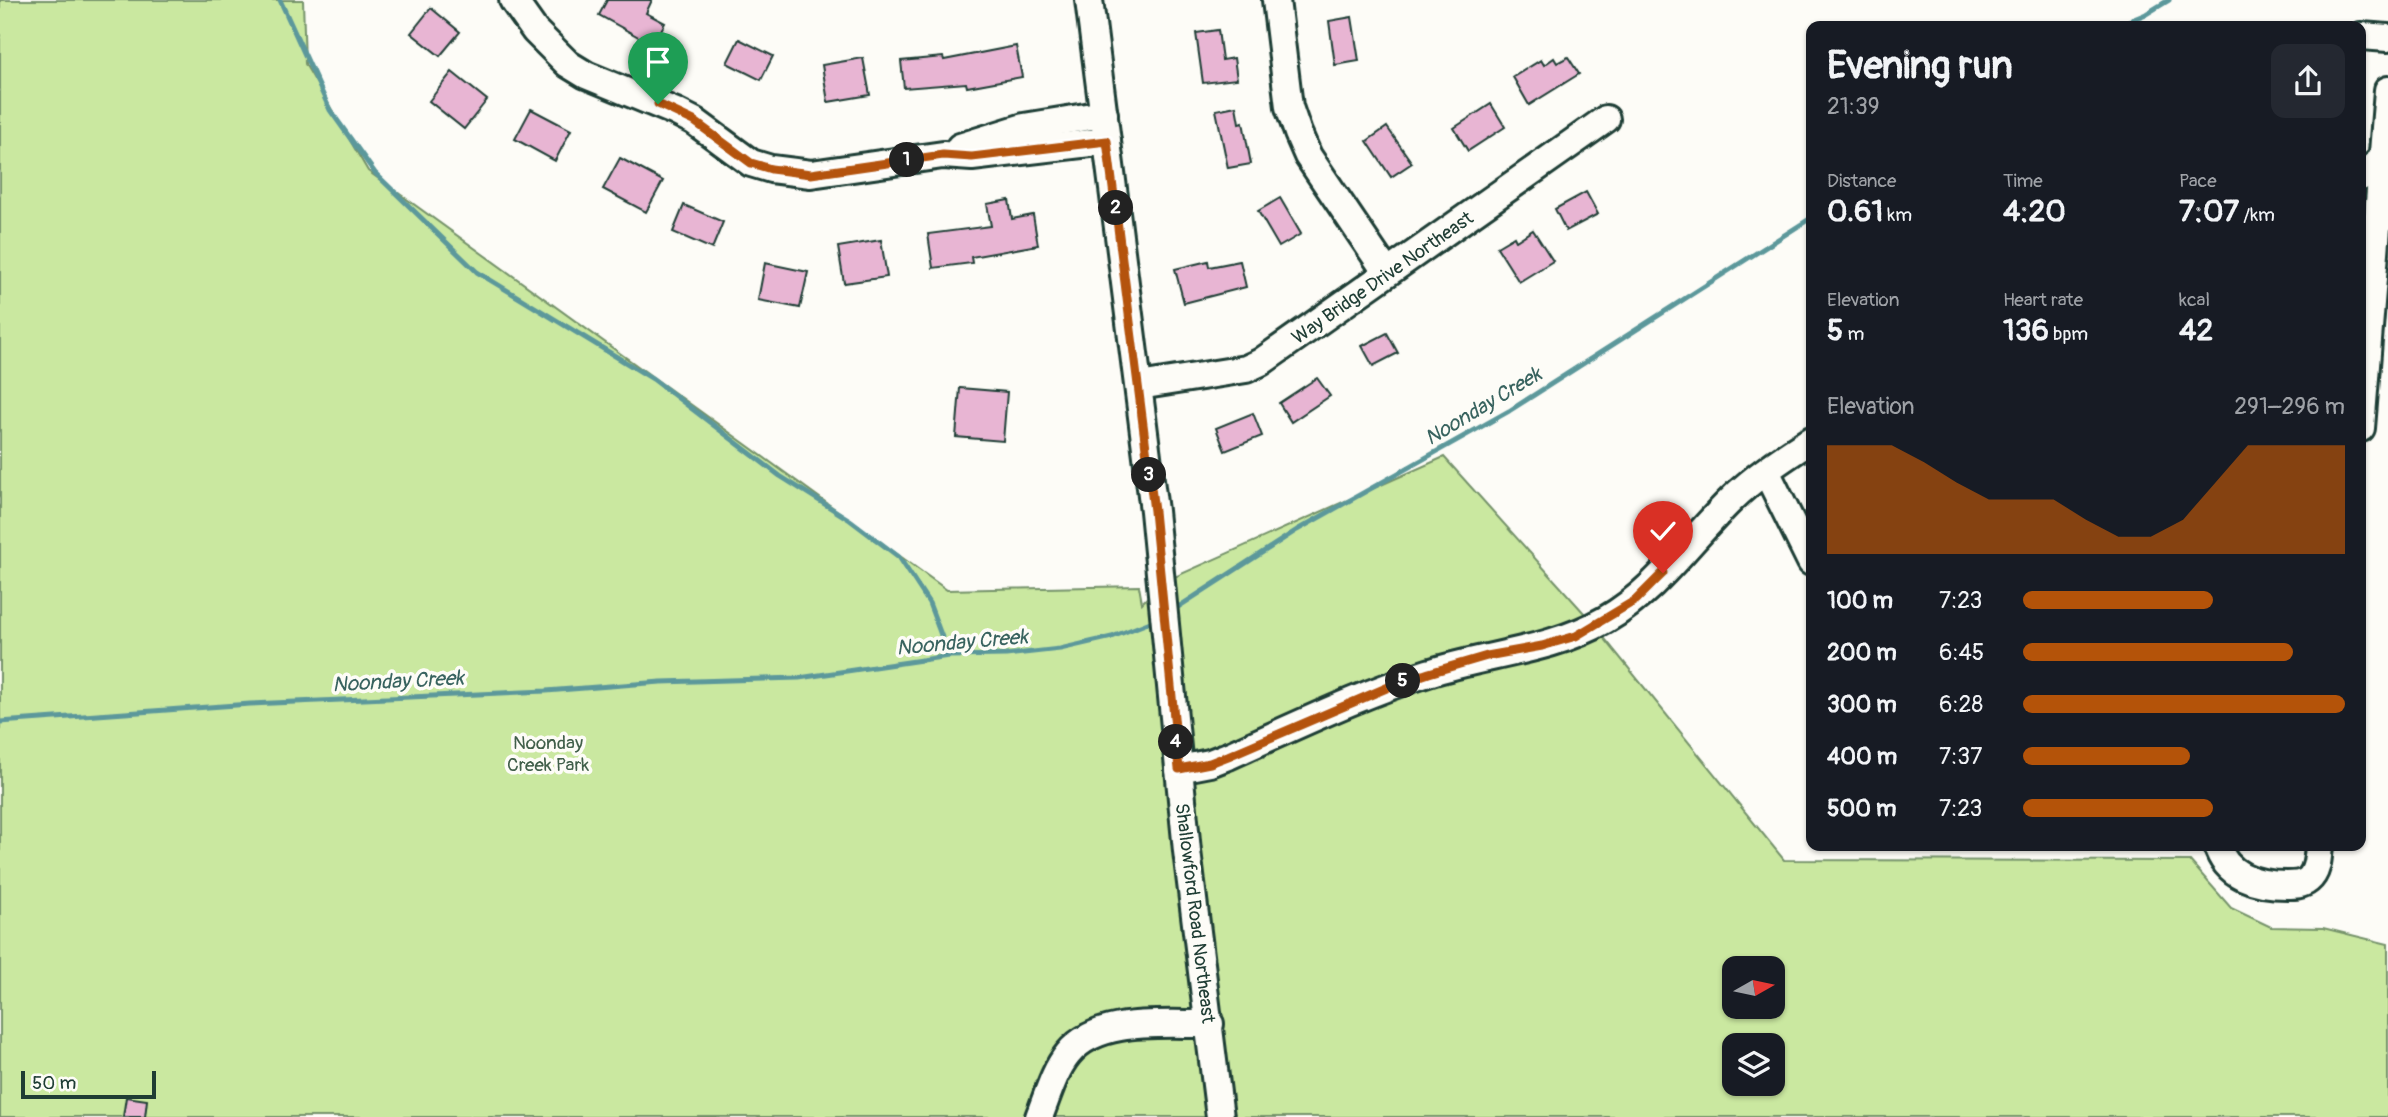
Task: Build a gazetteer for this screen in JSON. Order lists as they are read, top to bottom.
{
  "streets": {
    "street": ["Way Bridge Drive Northeast", "Shallowford Road Northeast"]
  },
  "crossings": [
    ["Way Bridge Drive Northeast", "Shallowford Road Northeast"]
  ],
  "water": ["Noonday Creek"],
  "parks": ["Noonday Creek Park"],
  "scale_bar": "50 m",
  "north": "right",
  "page": {
    "heading": ["Evening run", "21:39"],
    "stats": [
      ["Distance", "0.61 km"],
      ["Time", "4:20"],
      ["Pace", "7:07 /km"],
      ["Elevation", "5 m"],
      ["Heart rate", "136 bpm"],
      ["kcal", "42"]
    ],
    "pins": [
      "1",
      "2",
      "3",
      "5",
      "4"
    ],
    "chart": ["Elevation", "291–296 m"],
    "list": [
      {
        "name": "100 m",
        "note": "7:23"
      },
      {
        "name": "200 m",
        "note": "6:45"
      },
      {
        "name": "300 m",
        "note": "6:28"
      },
      {
        "name": "400 m",
        "note": "7:37"
      },
      {
        "name": "500 m",
        "note": "7:23"
      }
    ],
    "scale": "50 m"
  }
}
